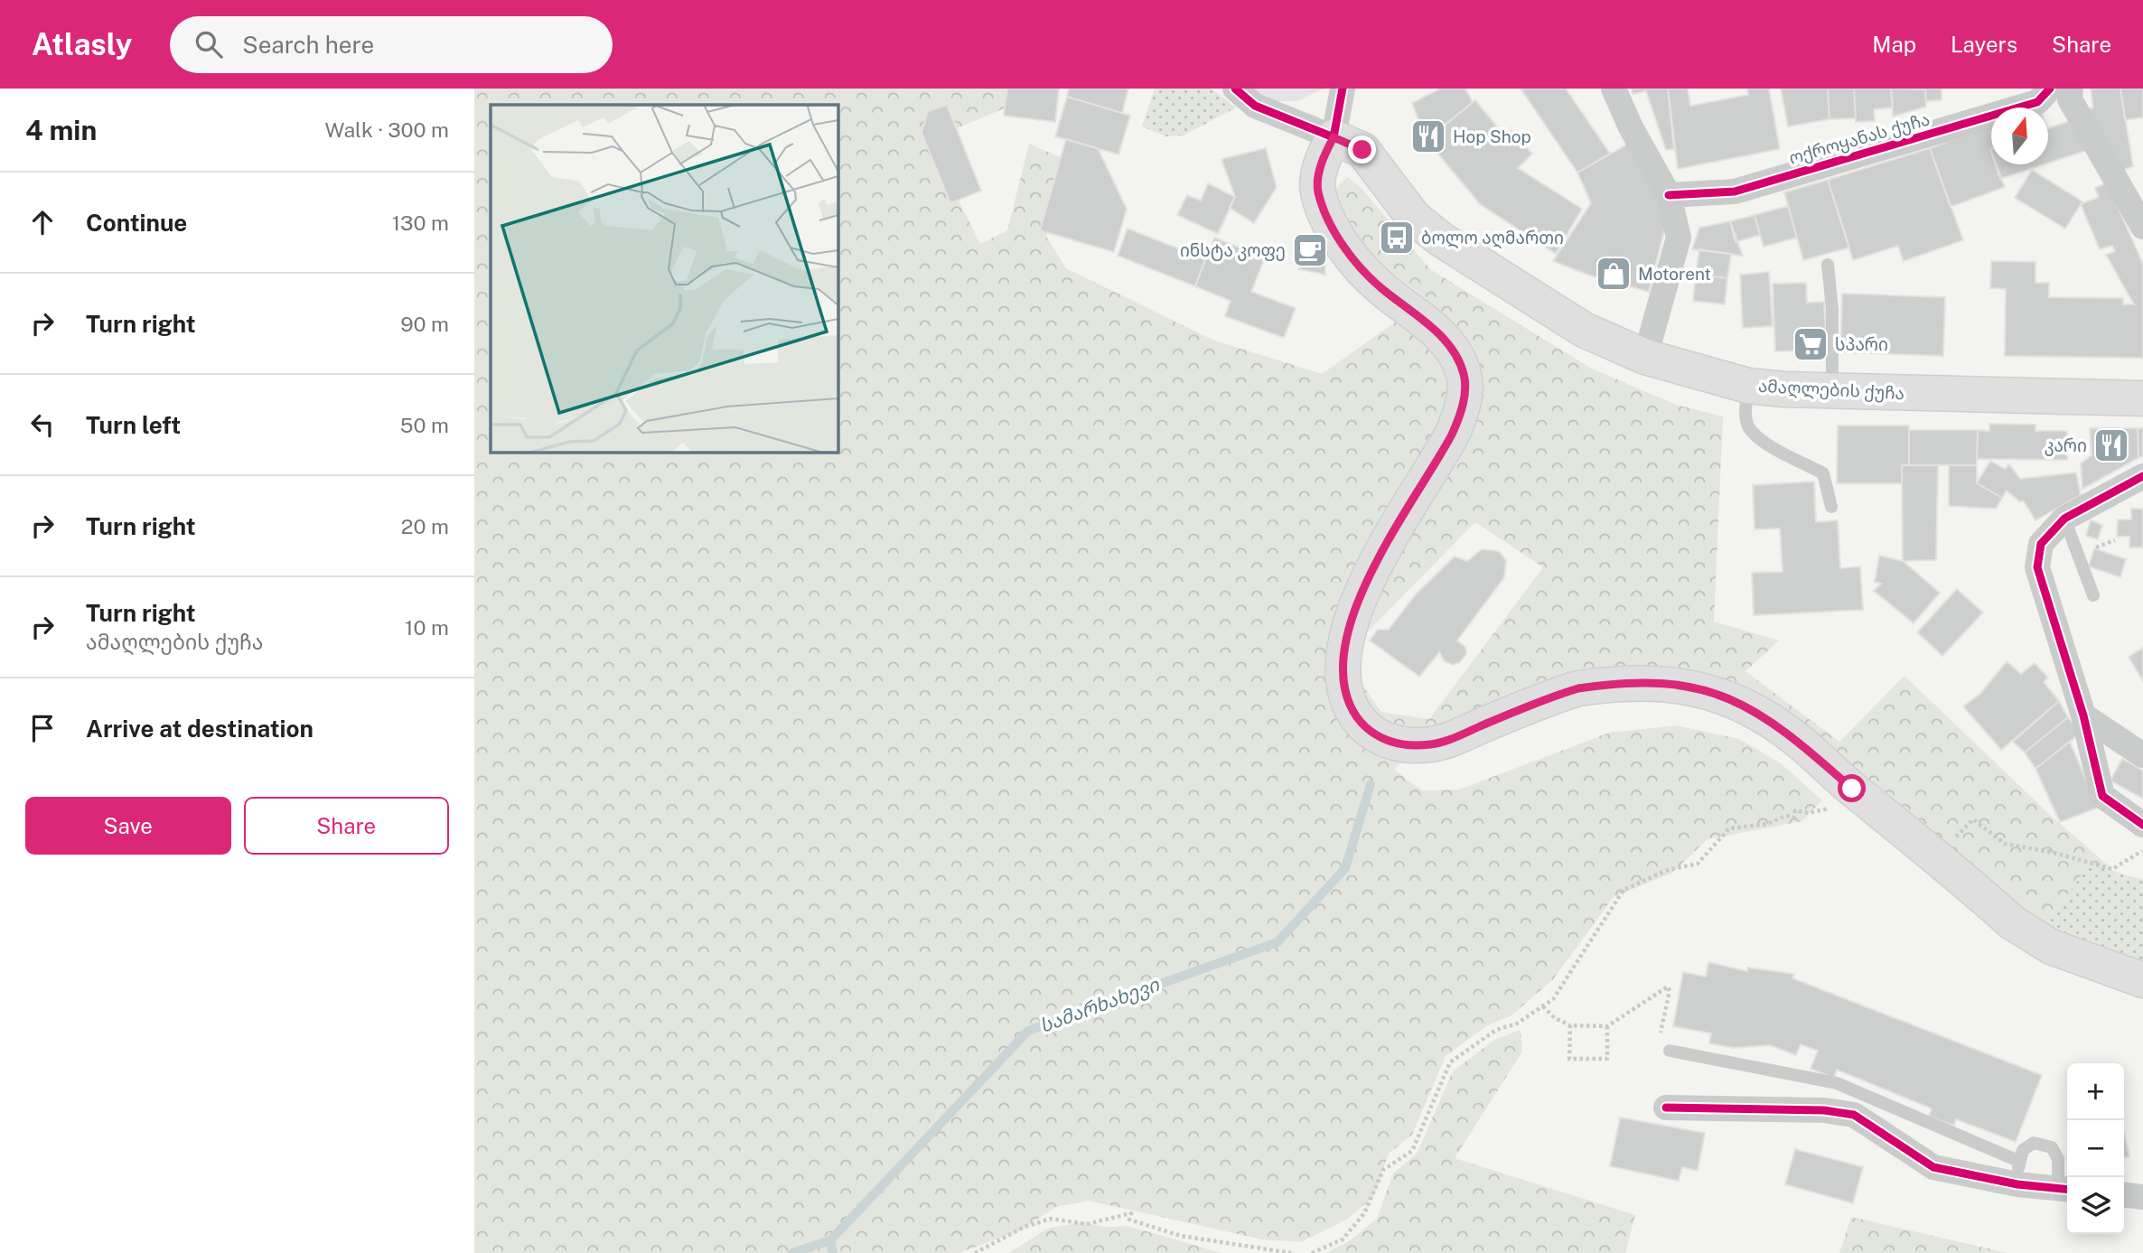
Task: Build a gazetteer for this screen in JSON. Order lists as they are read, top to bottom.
{
  "streets": {
    "main road": ["ამაღლების ქუჩა"],
    "street": ["ოქროყანას ქუჩა"]
  },
  "water": ["სამარხახევი"],
  "places": {
    "restaurant": ["Hop Shop", "კარი"],
    "bus stop": ["ბოლო აღმართი"],
    "cafe": ["ინსტა კოფე"],
    "shop": ["Motorent"],
    "supermarket": ["სპარი"]
  },
  "north": "top",
  "page": {
    "header": "Atlasly",
    "search": "Search here",
    "nav": ["Map", "Layers", "Share"],
    "heading": ["4 min", "Walk · 300 m"],
    "list": [
      ["Continue", "130 m"],
      ["Turn right", "90 m"],
      ["Turn left", "50 m"],
      ["Turn right", "20 m"],
      ["Turn right", "ამაღლების ქუჩა", "10 m"],
      "Arrive at destination"
    ],
    "buttons": ["Save", "Share"],
    "map_buttons": ["+", "−"]
  }
}
